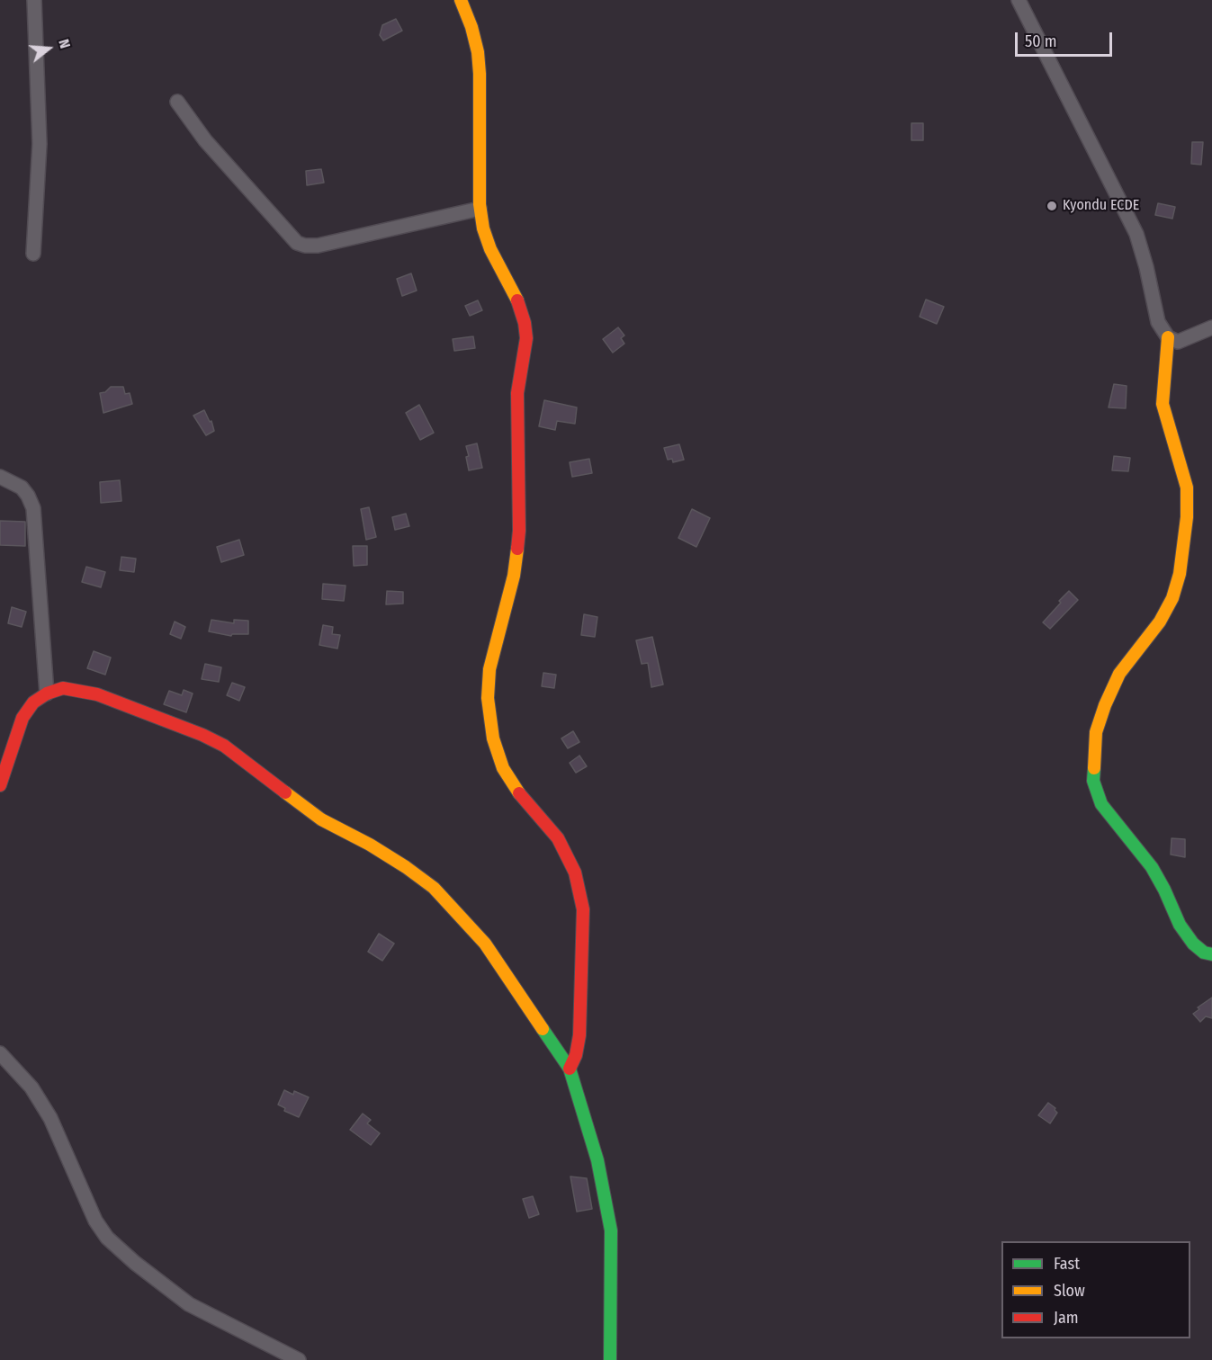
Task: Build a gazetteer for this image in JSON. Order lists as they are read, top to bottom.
{
  "places": ["Kyondu ECDE"],
  "legend": ["Fast", "Slow", "Jam"],
  "scale_bar": "50 m",
  "north": "right"
}
